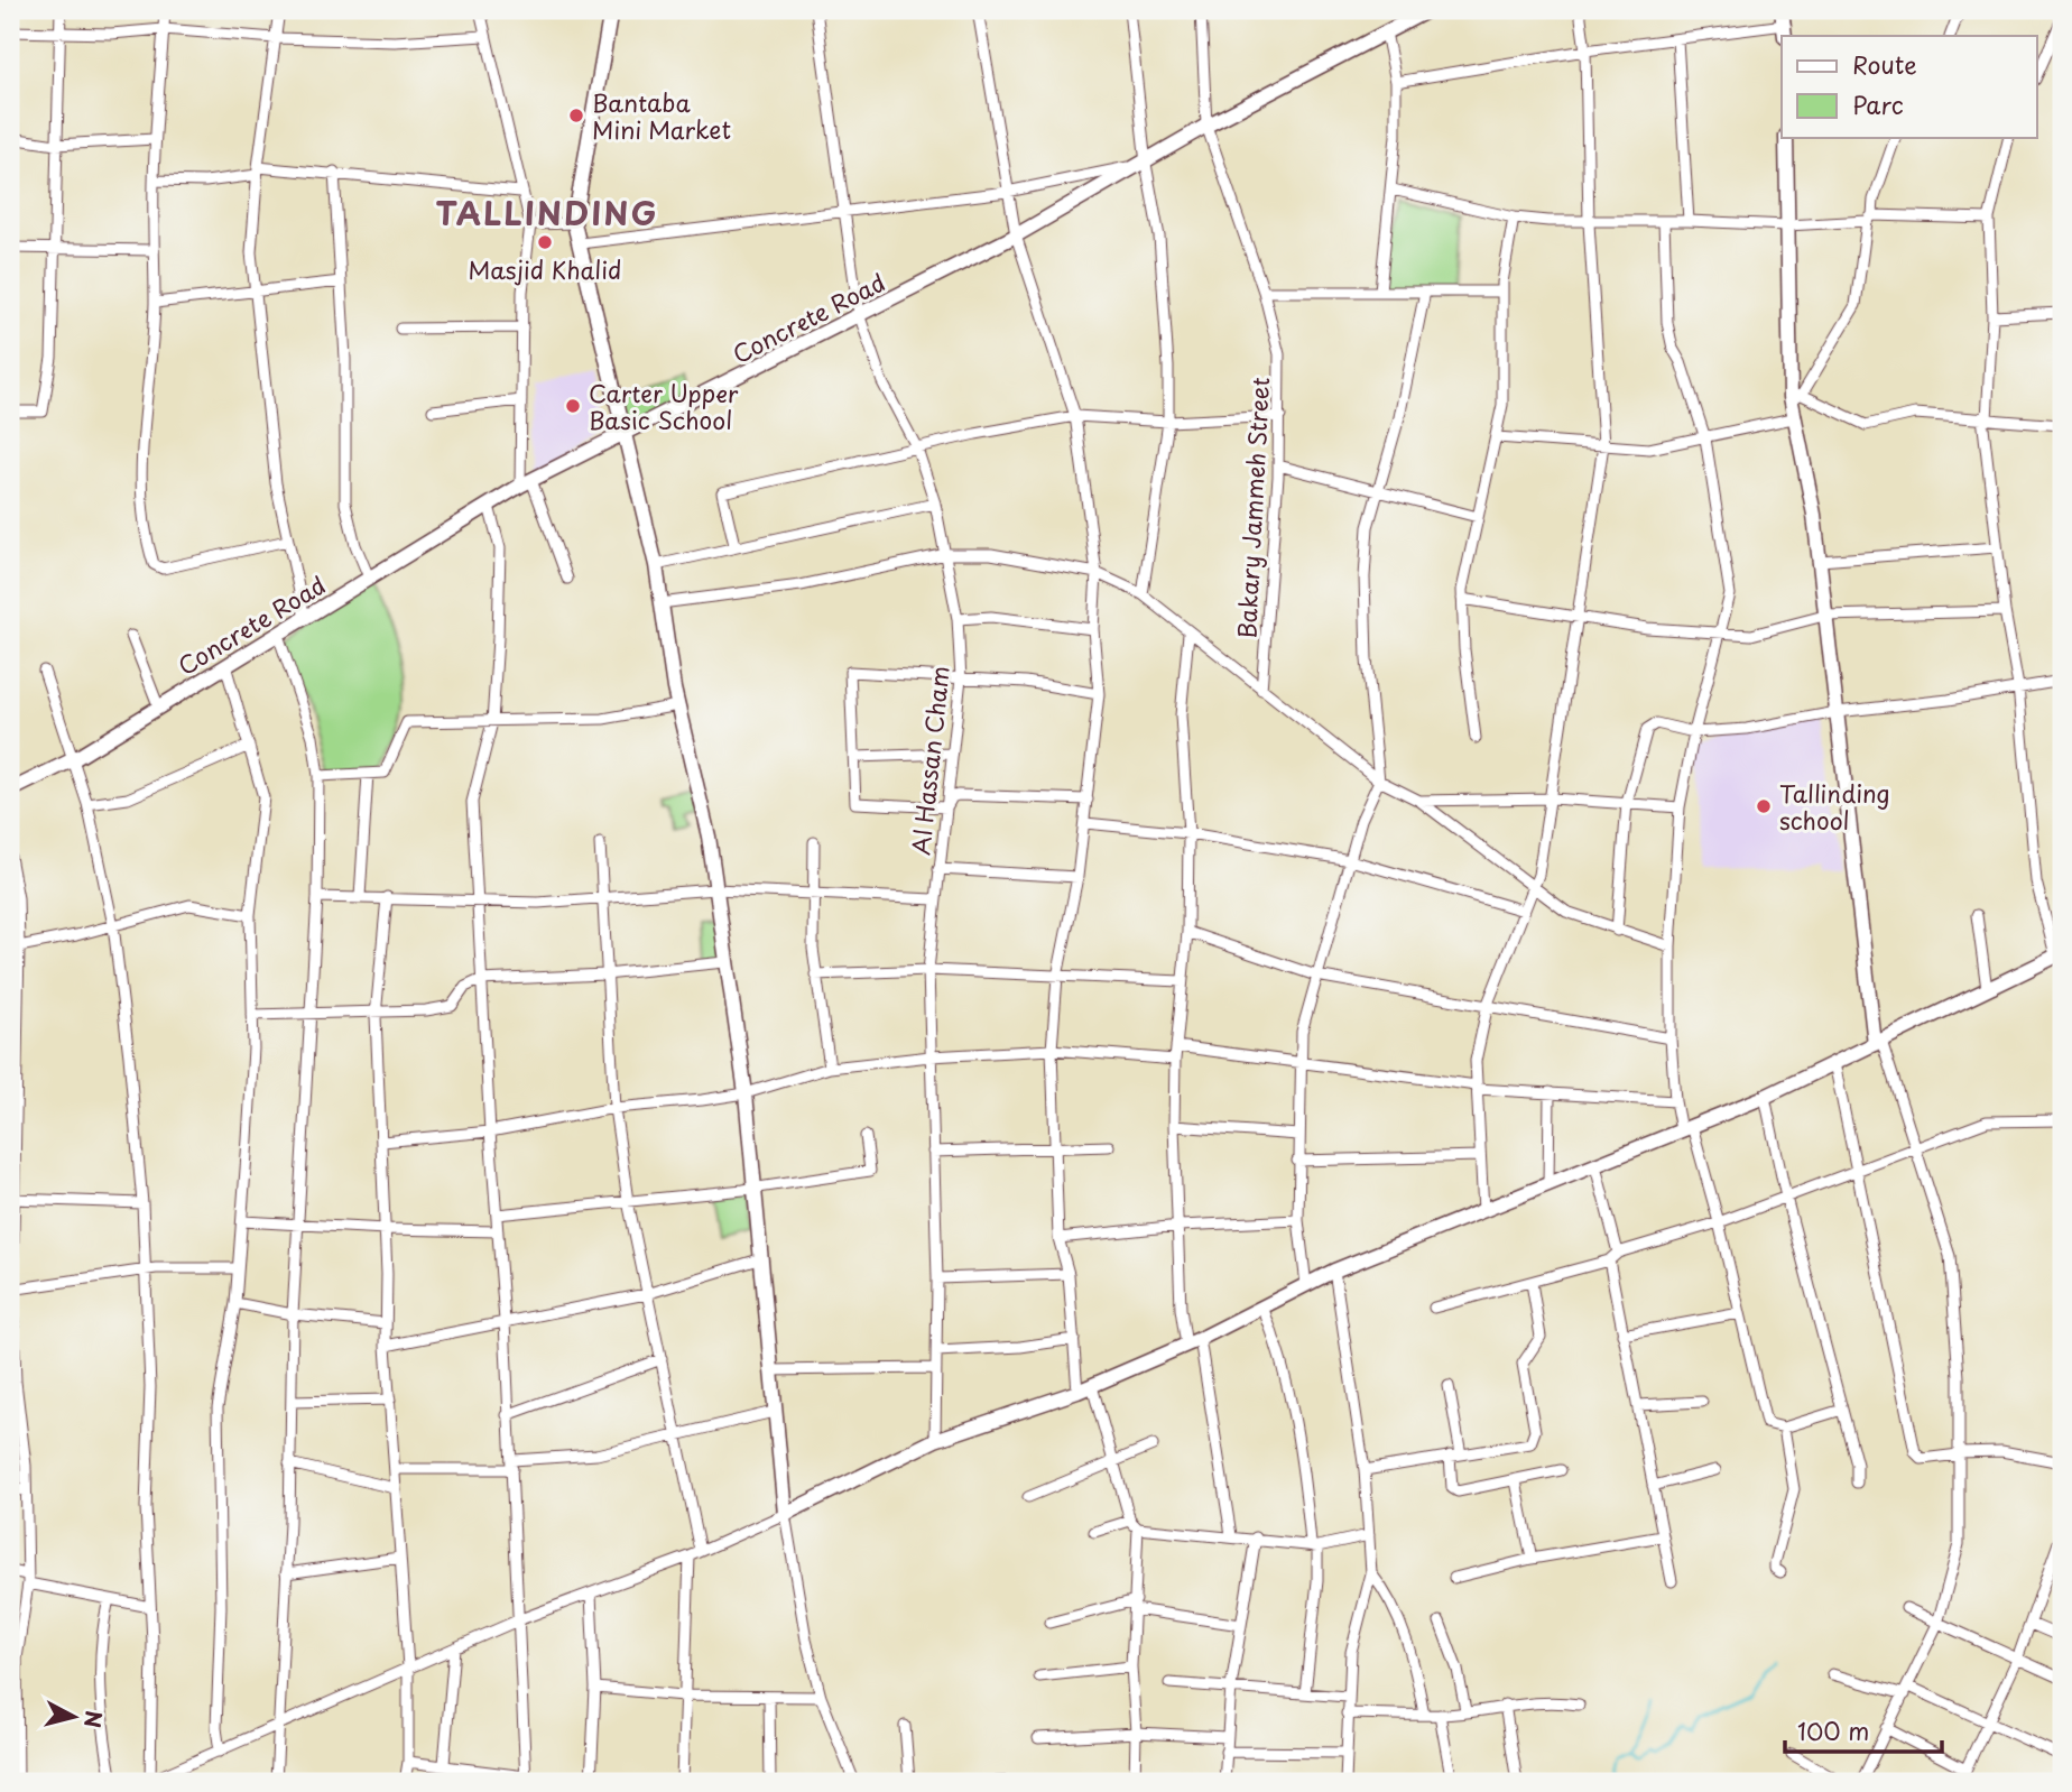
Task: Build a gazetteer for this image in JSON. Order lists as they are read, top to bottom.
{
  "streets": {
    "street": ["Concrete Road", "Bakary Jammeh Street", "Al Hassan Cham"]
  },
  "crossings": [
    ["Concrete Road", "Bakary Jammeh Street"],
    ["Concrete Road", "Al Hassan Cham"]
  ],
  "districts": ["TALLINDING"],
  "places": [
    "Bantaba Mini Market",
    "Masjid Khalid",
    "Carter Upper Basic School",
    "Tallinding school"
  ],
  "legend": ["Route", "Parc"],
  "scale_bar": "100 m",
  "north": "right"
}
